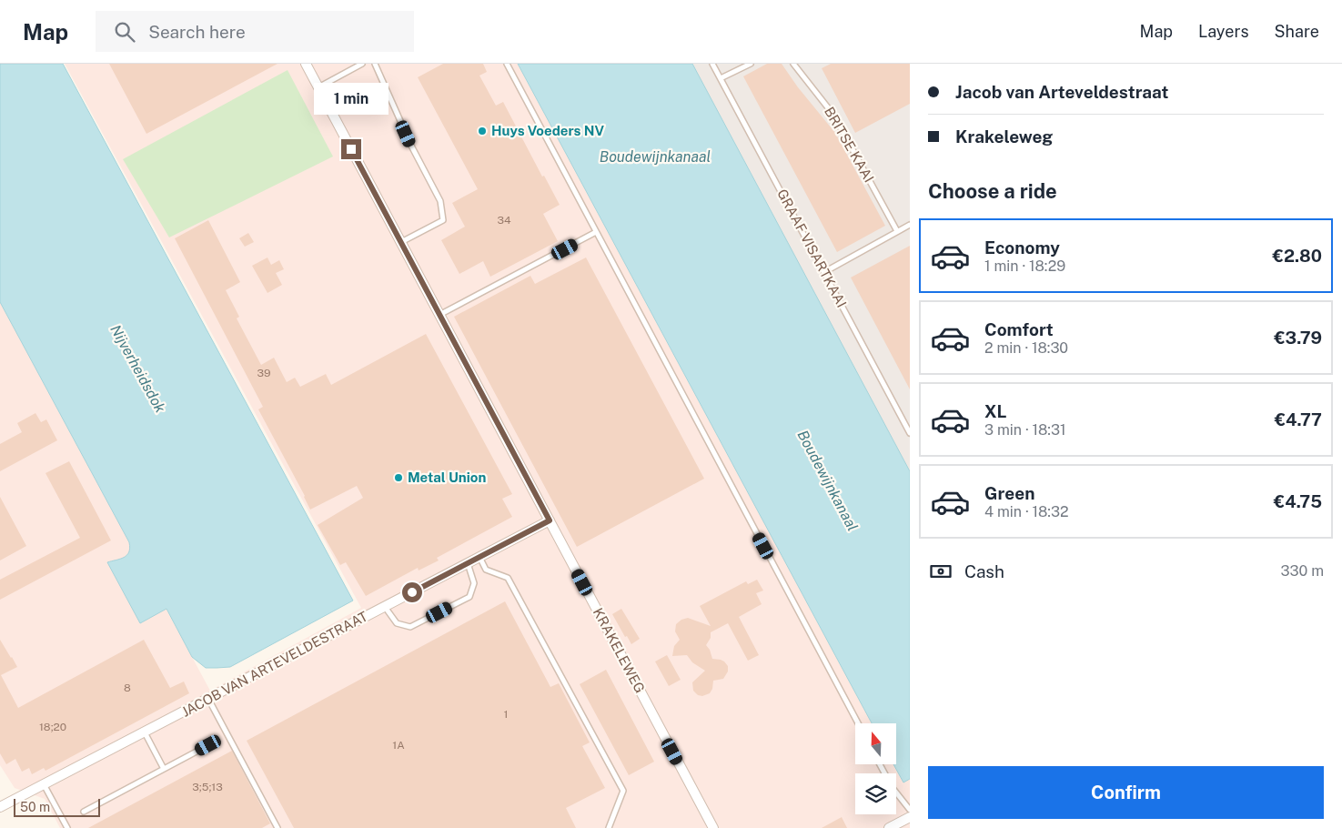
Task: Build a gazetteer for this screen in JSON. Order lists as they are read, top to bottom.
{
  "streets": {
    "street": ["KRAKELEWEG", "JACOB VAN ARTEVELDESTRAAT"],
    "lane": ["BRITSE KAAI", "GRAAF VISARTKAAI"]
  },
  "crossings": [
    ["KRAKELEWEG", "JACOB VAN ARTEVELDESTRAAT"]
  ],
  "water": ["Boudewijnkanaal", "Nijverheidsdok"],
  "places": ["Huys Voeders NV", "Metal Union"],
  "house_numbers": [
    "34",
    "39",
    "8",
    "1",
    "18;20",
    "1A",
    "3;5;13"
  ],
  "scale_bar": "50 m",
  "north": "top",
  "page": {
    "header": "Map",
    "search": "Search here",
    "nav": ["Map", "Layers", "Share"],
    "banner": ["Jacob van Arteveldestraat", "Krakeleweg"],
    "bubble": "1 min",
    "heading": "Choose a ride",
    "list": [
      {
        "name": "Economy",
        "note": "1 min · 18:29",
        "value": "€2.80"
      },
      {
        "name": "Comfort",
        "note": "2 min · 18:30",
        "value": "€3.79"
      },
      {
        "name": "XL",
        "note": "3 min · 18:31",
        "value": "€4.77"
      },
      {
        "name": "Green",
        "note": "4 min · 18:32",
        "value": "€4.75"
      }
    ],
    "pay": ["Cash", "330 m"],
    "buttons": "Confirm",
    "scale": "50 m"
  }
}
